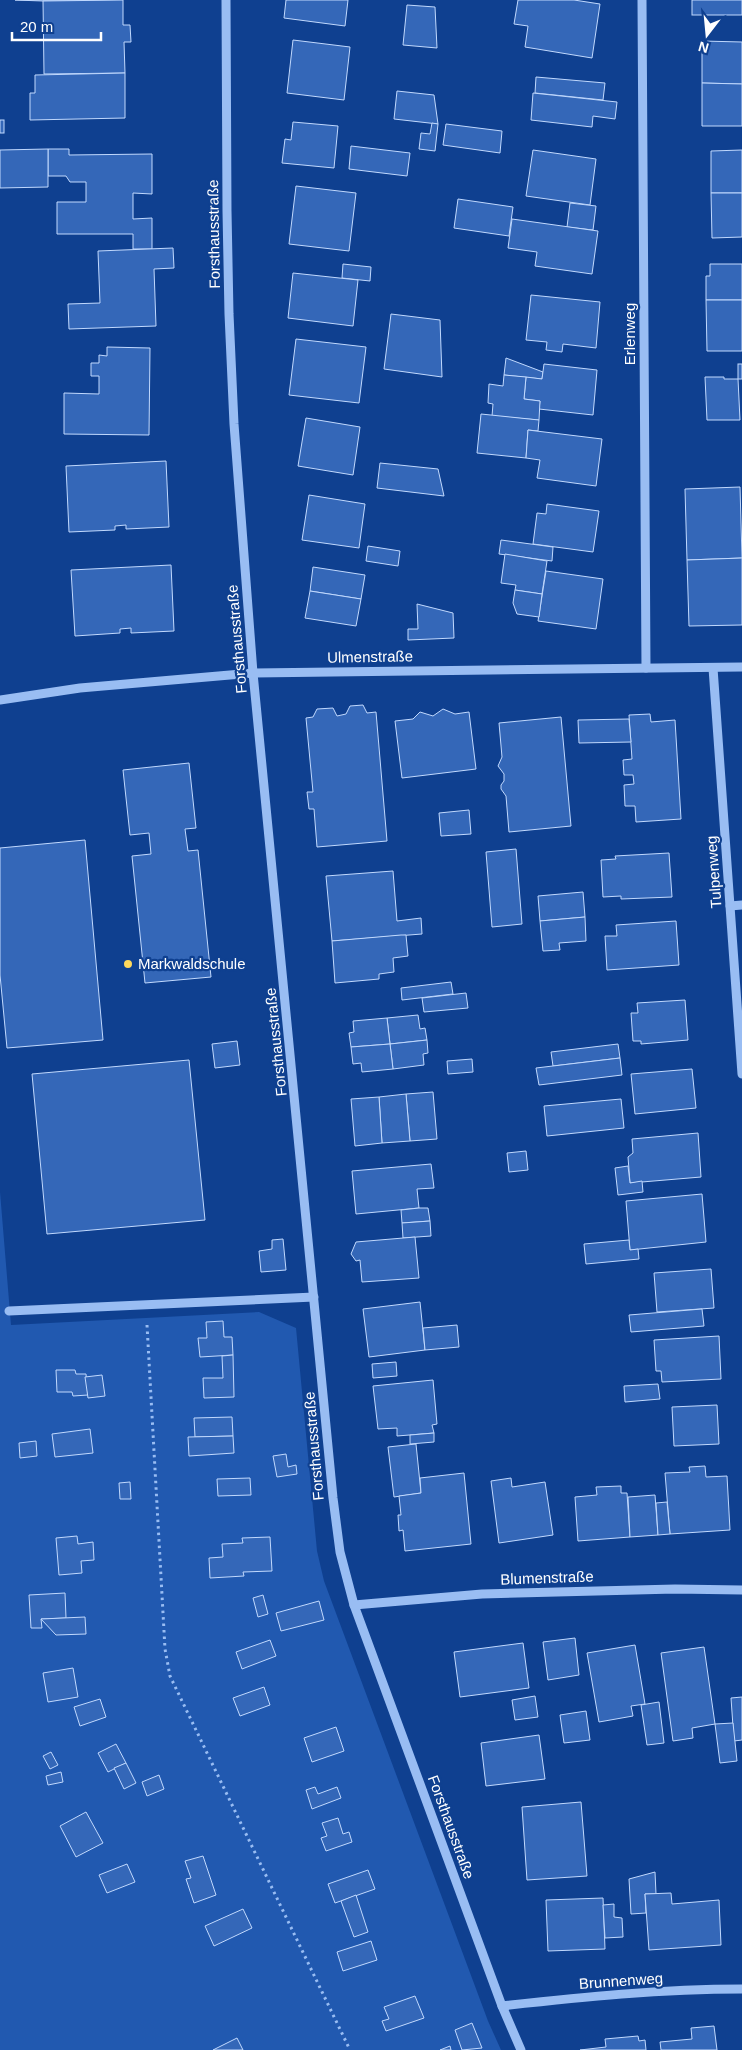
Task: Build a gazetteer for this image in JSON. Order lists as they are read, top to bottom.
{
  "streets": {
    "street": [
      "Forsthausstraße",
      "Erlenweg",
      "Ulmenstraße",
      "Tulpenweg",
      "Blumenstraße",
      "Brunnenweg"
    ]
  },
  "crossings": [
    ["Forsthausstraße", "Ulmenstraße"],
    ["Forsthausstraße", "Blumenstraße"],
    ["Forsthausstraße", "Brunnenweg"],
    ["Erlenweg", "Ulmenstraße"],
    ["Ulmenstraße", "Tulpenweg"]
  ],
  "places": ["Markwaldschule"],
  "scale_bar": "20 m",
  "north": "bottom"
}
